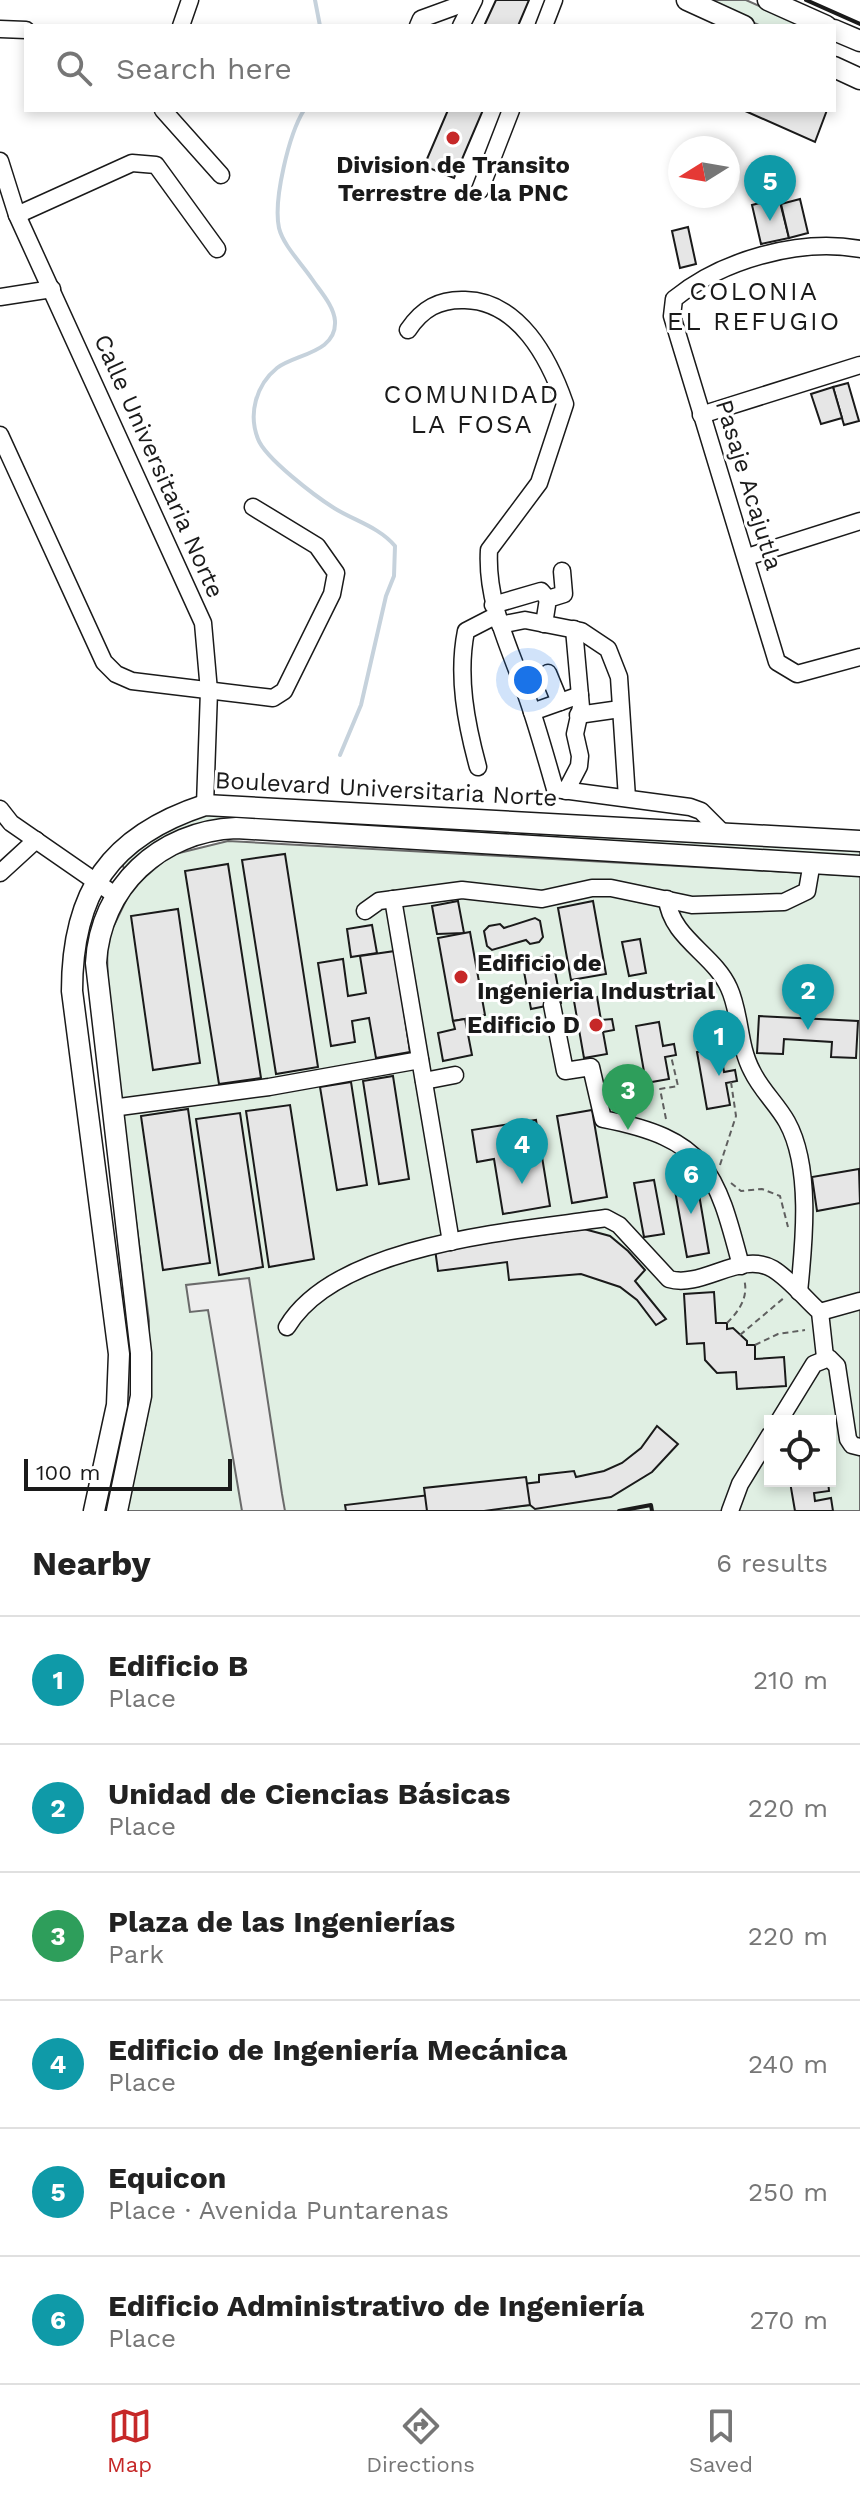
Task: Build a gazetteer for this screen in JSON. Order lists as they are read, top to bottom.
{
  "streets": {
    "main road": ["Boulevard Universitaria Norte"],
    "street": ["Calle Universitaria Norte", "Pasaje Acajutla"]
  },
  "crossings": [
    ["Calle Universitaria Norte", "Boulevard Universitaria Norte"]
  ],
  "districts": ["COLONIA EL REFUGIO", "COMUNIDAD LA FOSA"],
  "places": ["Division de Transito Terrestre de la PNC", "Edificio de Ingenieria Industrial", "Edificio D"],
  "scale_bar": "100 m",
  "north": "left",
  "page": {
    "search": "Search here",
    "pins": [
      "5",
      "2",
      "1",
      "3",
      "4",
      "6"
    ],
    "scale": "100 m",
    "heading": ["Nearby", "6 results"],
    "list": [
      {
        "mark": "1",
        "name": "Edificio B",
        "note": "Place",
        "value": "210 m"
      },
      {
        "mark": "2",
        "name": "Unidad de Ciencias Básicas",
        "note": "Place",
        "value": "220 m"
      },
      {
        "mark": "3",
        "name": "Plaza de las Ingenierías",
        "note": "Park",
        "value": "220 m"
      },
      {
        "mark": "4",
        "name": "Edificio de Ingeniería Mecánica",
        "note": "Place",
        "value": "240 m"
      },
      {
        "mark": "5",
        "name": "Equicon",
        "note": "Place · Avenida Puntarenas",
        "value": "250 m"
      },
      {
        "mark": "6",
        "name": "Edificio Administrativo de Ingeniería",
        "note": "Place",
        "value": "270 m"
      }
    ],
    "nav": ["Map", "Directions", "Saved"]
  }
}
